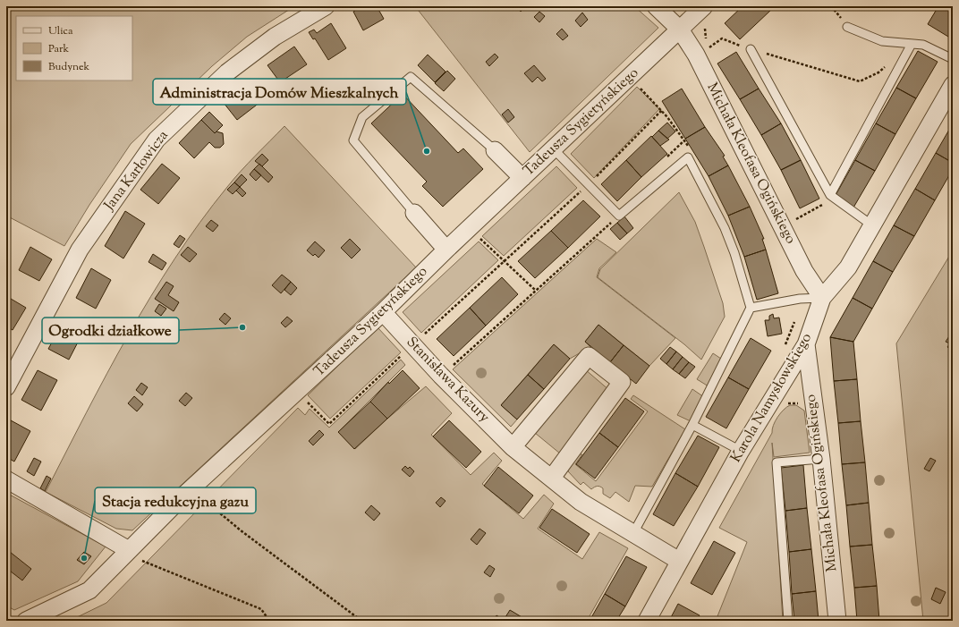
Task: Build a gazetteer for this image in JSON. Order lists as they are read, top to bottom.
{
  "streets": {
    "street": [
      "Tadeusza Sygietyńskiego",
      "Michała Kleofasa Ogińskiego",
      "Jana Karłowicza",
      "Stanisława Kazury",
      "Karola Namysłowskiego"
    ]
  },
  "crossings": [
    ["Tadeusza Sygietyńskiego", "Michała Kleofasa Ogińskiego"],
    ["Tadeusza Sygietyńskiego", "Stanisława Kazury"],
    ["Michała Kleofasa Ogińskiego", "Karola Namysłowskiego"],
    ["Stanisława Kazury", "Karola Namysłowskiego"]
  ],
  "places": ["Administracja Domów Mieszkalnych", "Ogrodki działkowe", "Stacja redukcyjna gazu"],
  "legend": ["Ulica", "Park", "Budynek"]
}
